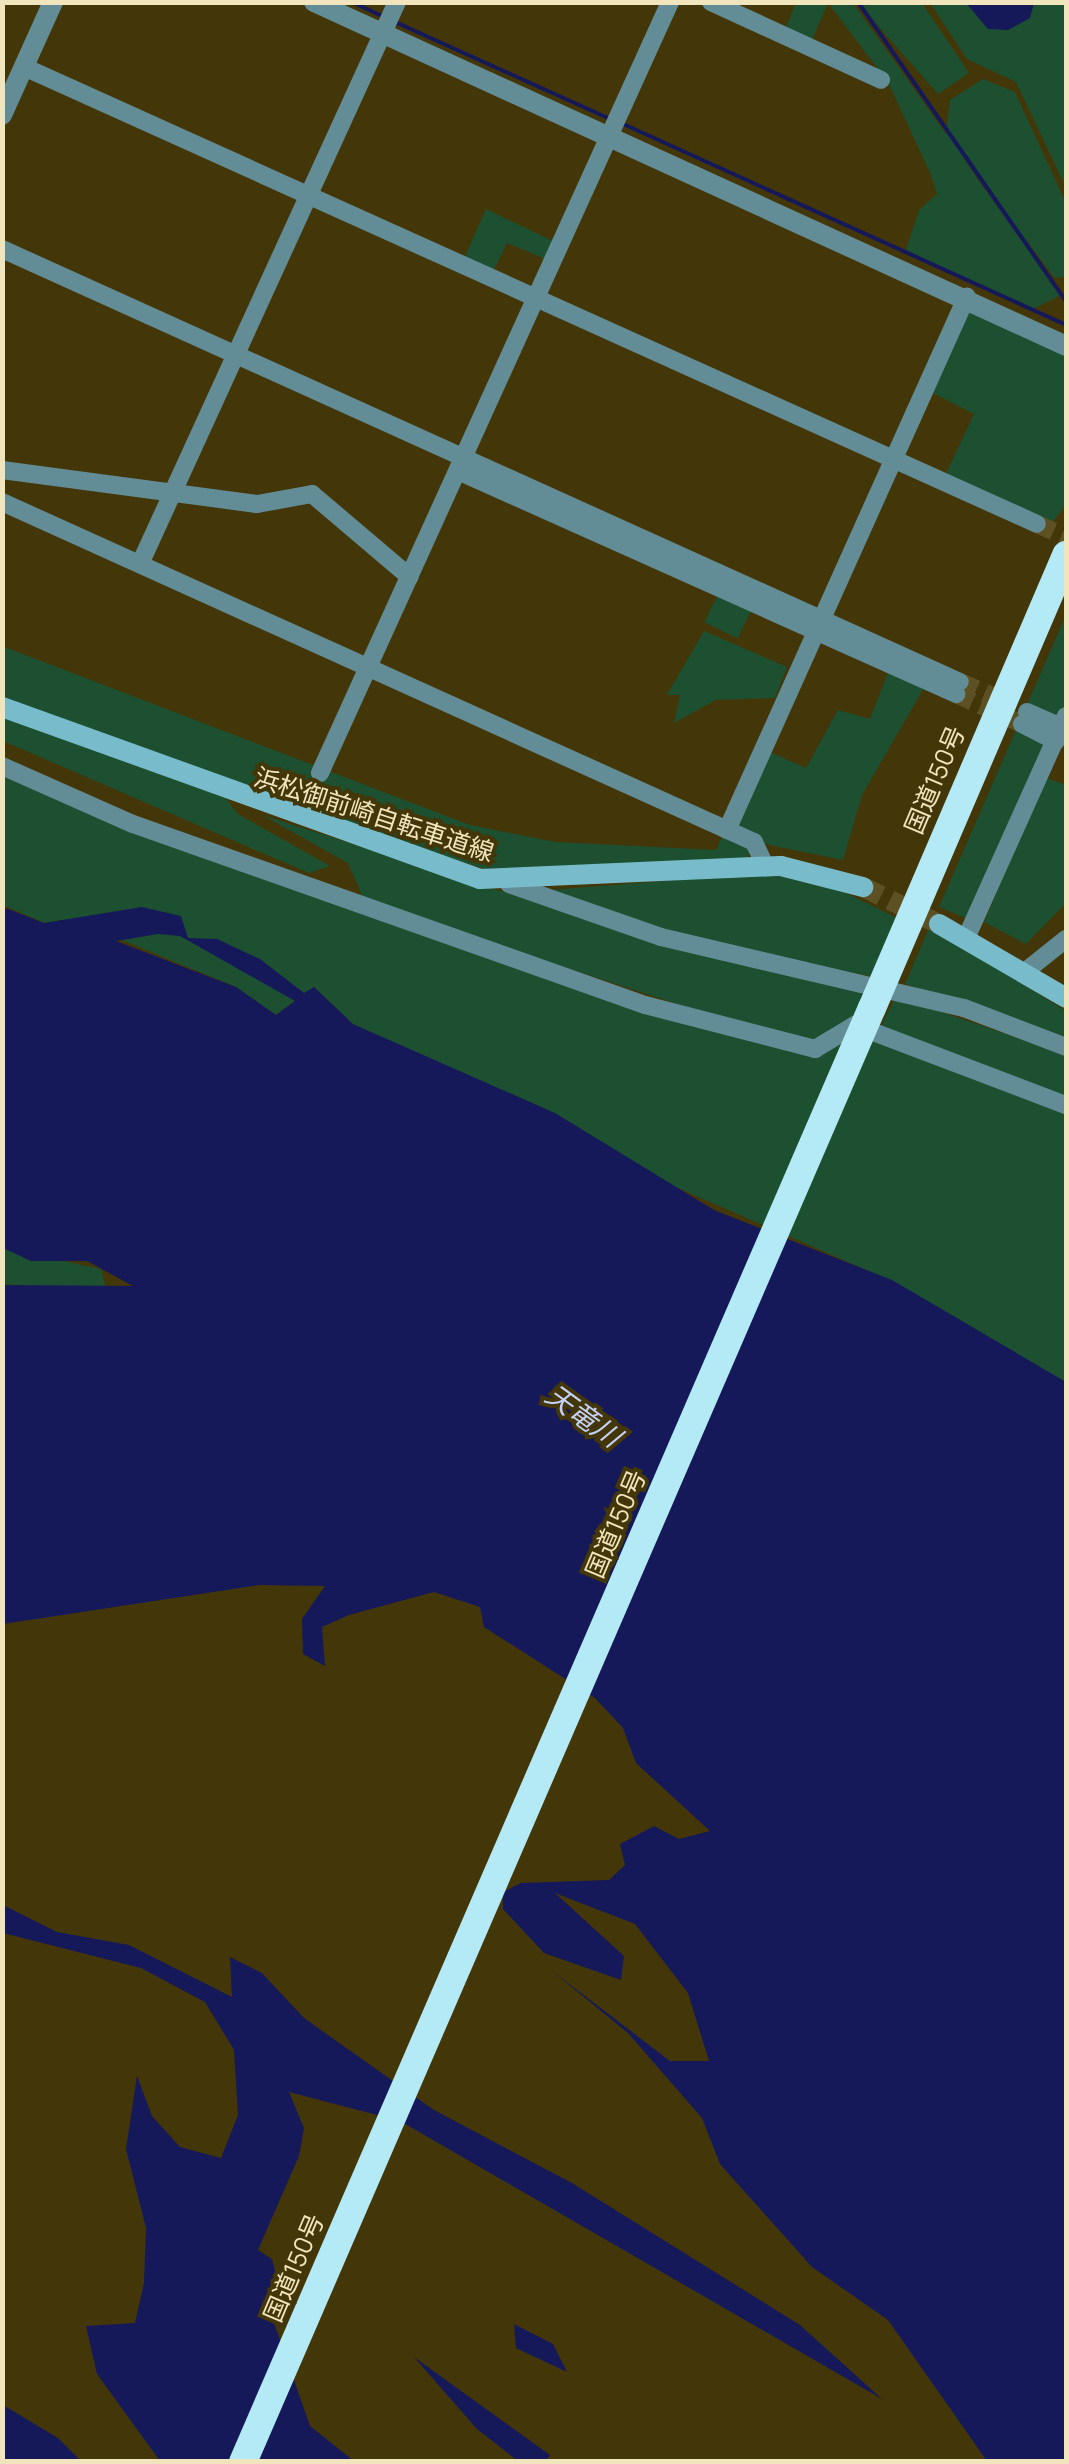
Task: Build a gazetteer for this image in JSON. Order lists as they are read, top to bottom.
{
  "streets": {
    "highway": ["国道150号"],
    "main road": ["浜松御前崎自転車道線"]
  },
  "water": ["天竜川"]
}
